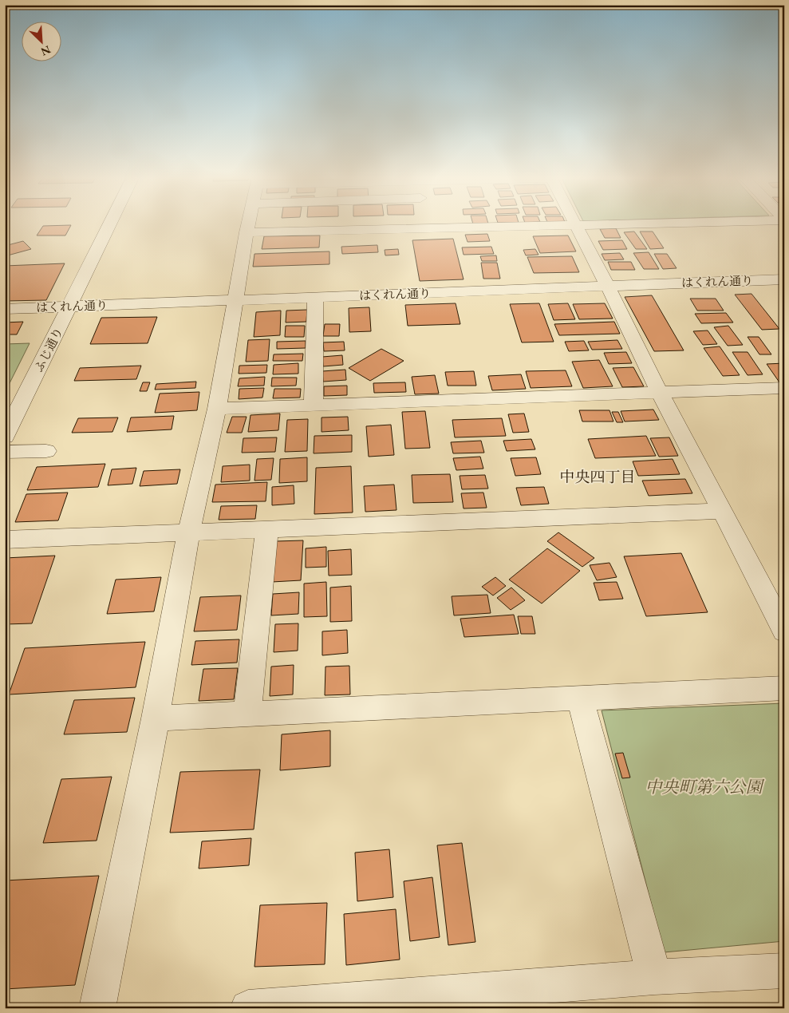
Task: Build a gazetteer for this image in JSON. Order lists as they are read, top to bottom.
{
  "streets": {
    "street": ["はくれん通り", "ふじ通り"]
  },
  "crossings": [
    ["はくれん通り", "ふじ通り"]
  ],
  "districts": ["中央四丁目"],
  "parks": ["中央町第六公園"],
  "north": "bottom right"
}
